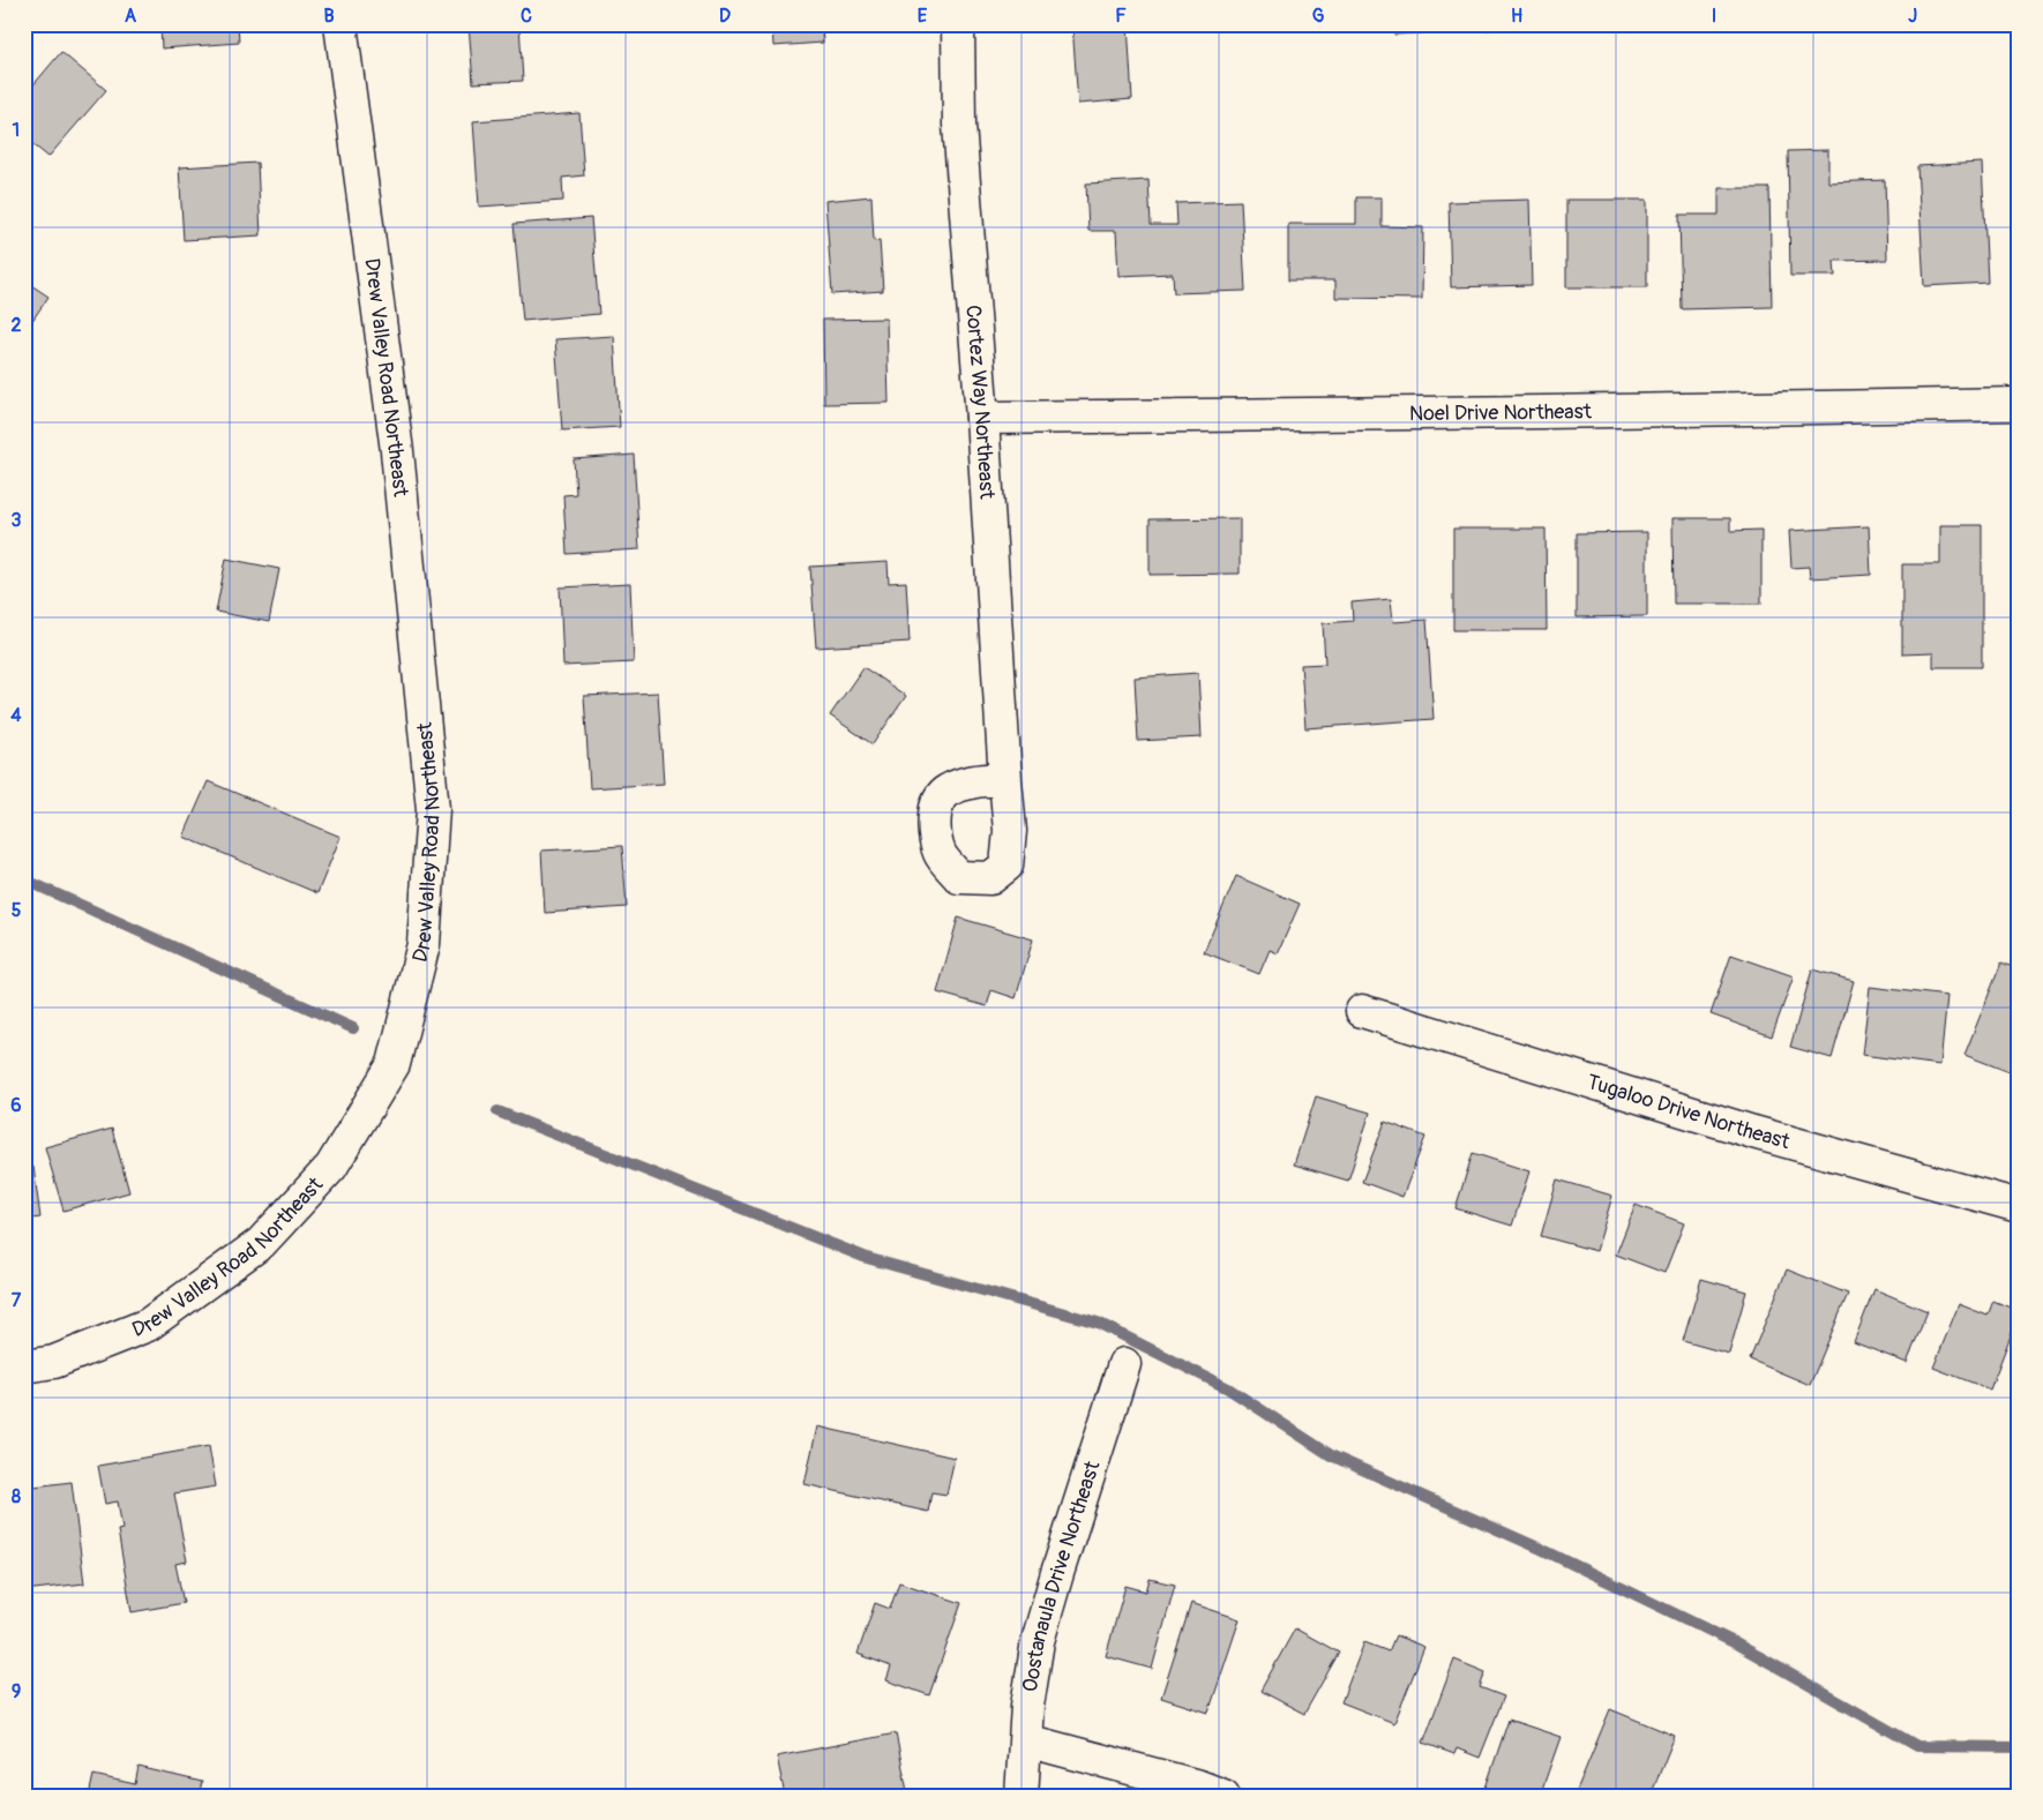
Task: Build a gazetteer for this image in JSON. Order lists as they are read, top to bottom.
{
  "streets": {
    "street": [
      "Drew Valley Road Northeast",
      "Cortez Way Northeast",
      "Noel Drive Northeast",
      "Tugaloo Drive Northeast",
      "Oostanaula Drive Northeast"
    ]
  },
  "crossings": [
    ["Cortez Way Northeast", "Noel Drive Northeast"]
  ],
  "grid": {
    "columns": [
      "A",
      "B",
      "C",
      "D",
      "E",
      "F",
      "G",
      "H",
      "I",
      "J"
    ],
    "rows": [
      "1",
      "2",
      "3",
      "4",
      "5",
      "6",
      "7",
      "8",
      "9"
    ]
  }
}
